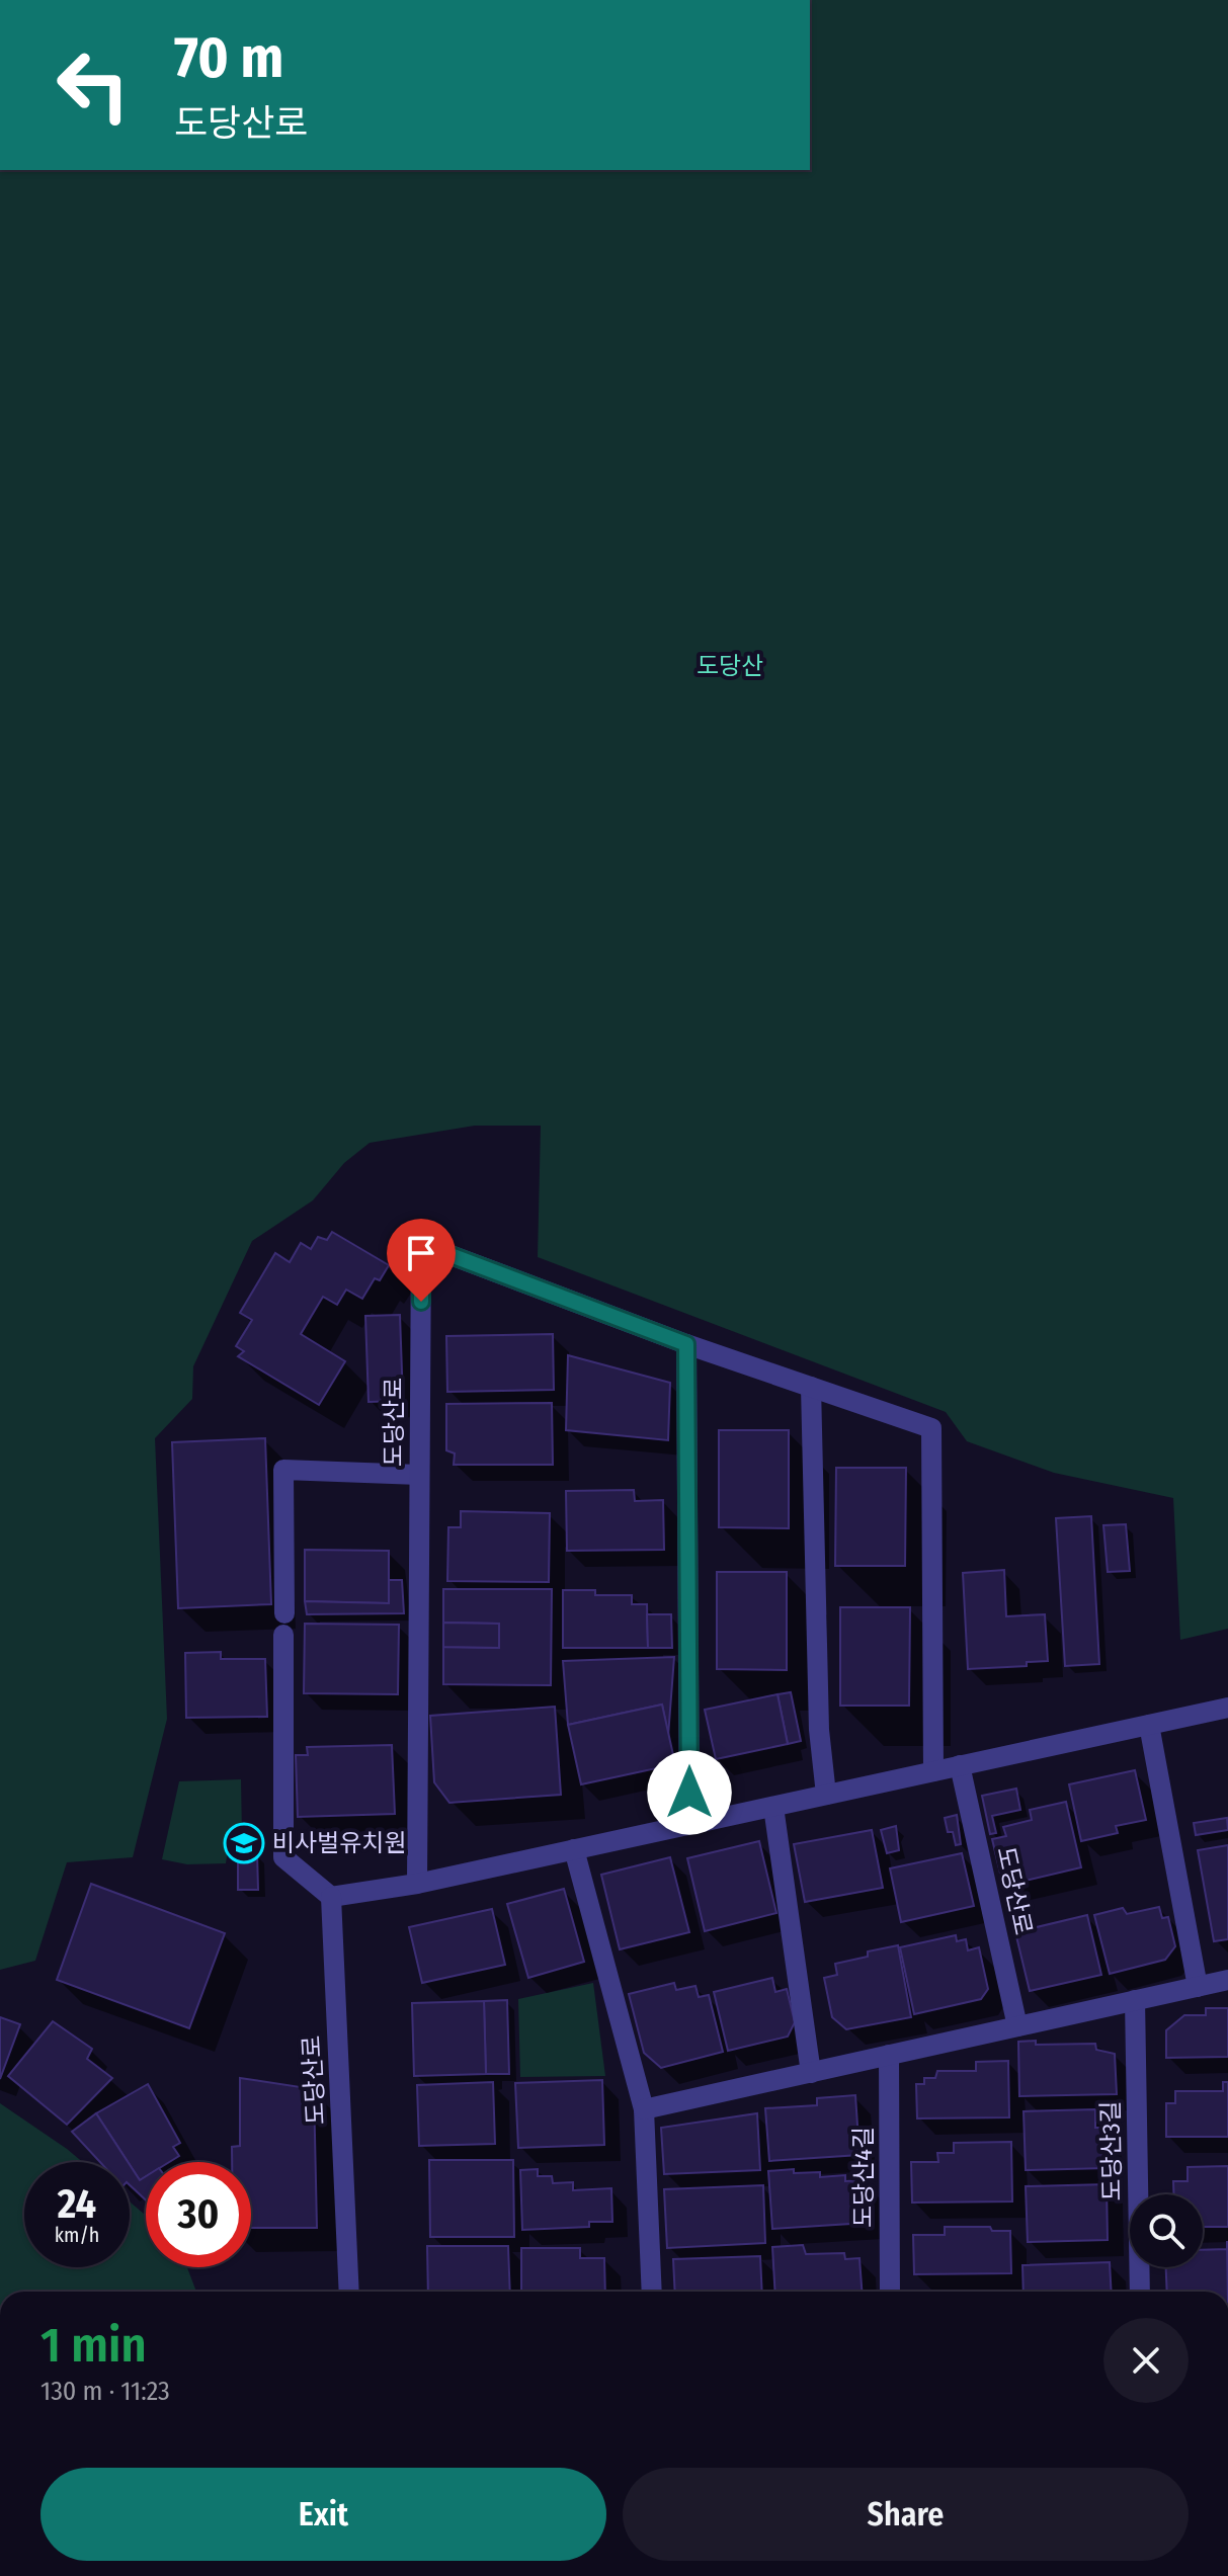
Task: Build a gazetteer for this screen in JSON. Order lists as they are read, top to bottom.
{
  "streets": {
    "street": ["도당산로", "도당산3길", "도당산4길"]
  },
  "parks": ["도당산"],
  "places": {
    "school or university": ["비사벌유치원"]
  },
  "page": {
    "turn": ["70 m", "도당산로"],
    "speed": "24 km/h",
    "limit": "30",
    "heading": ["1 min", "130 m · 11:23"],
    "buttons": ["Exit", "Share"]
  }
}
